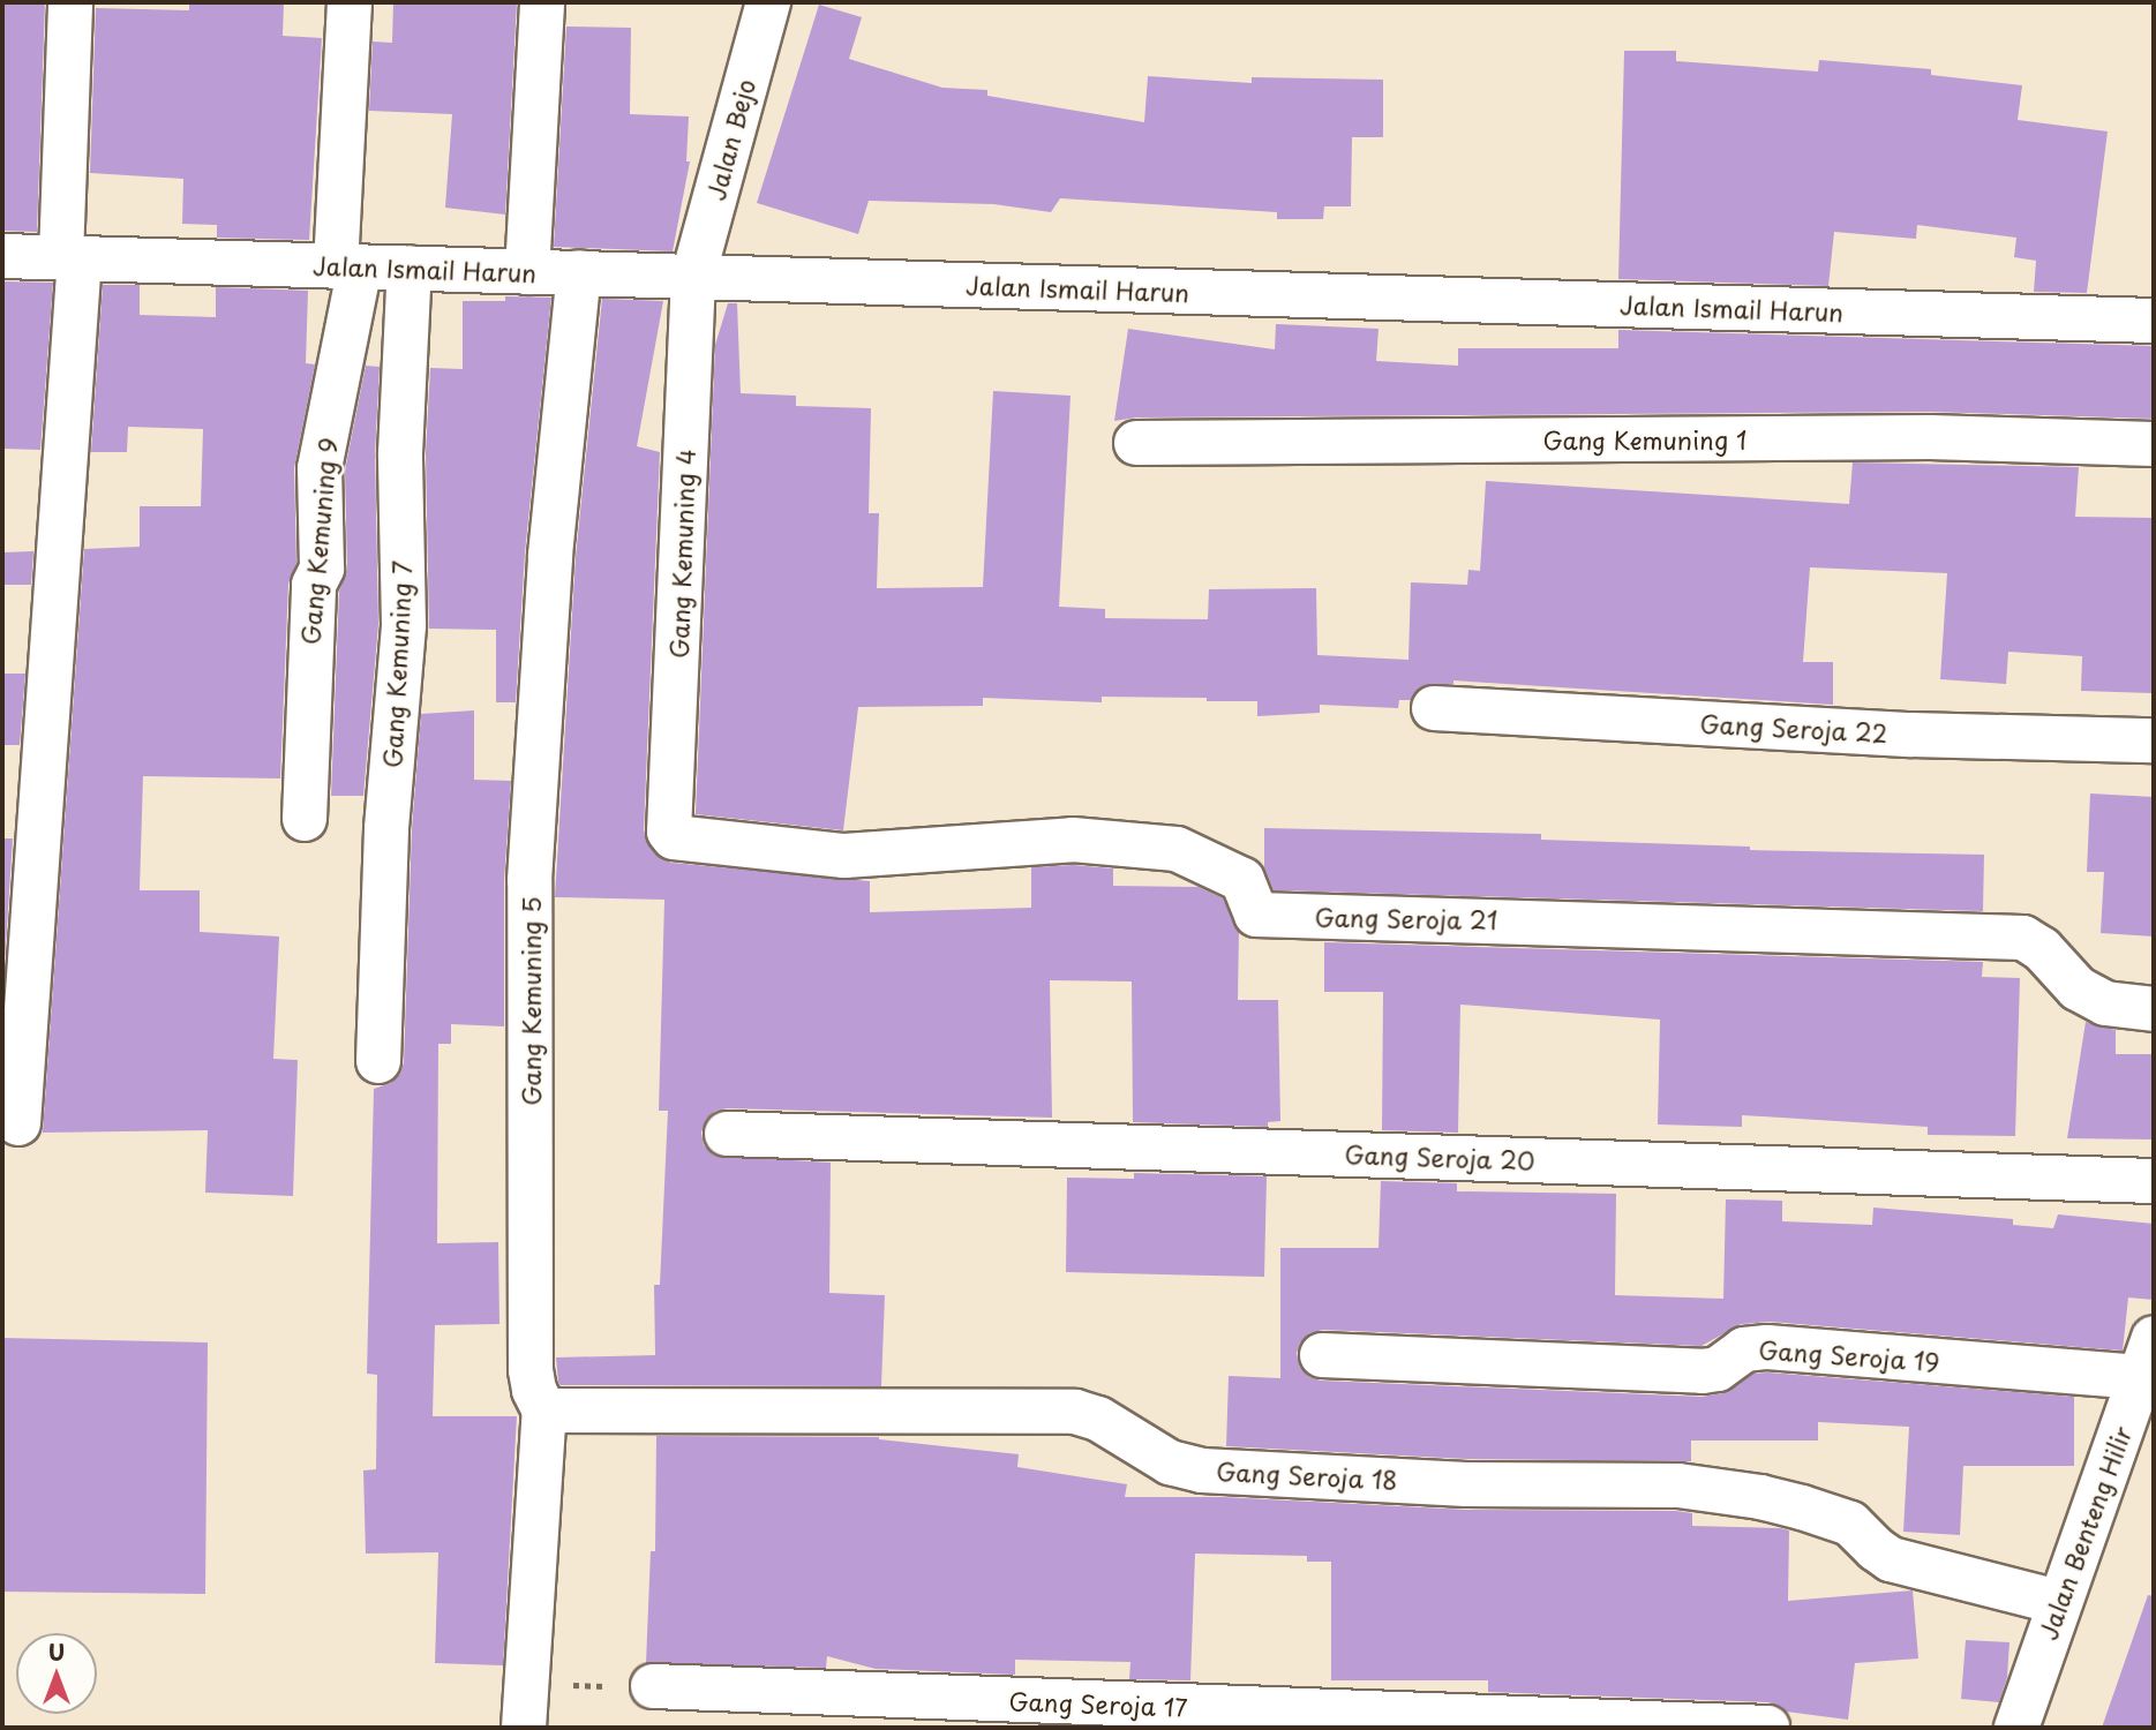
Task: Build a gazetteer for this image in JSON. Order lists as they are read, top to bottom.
{
  "streets": {
    "street": [
      "Jalan Bejo",
      "Jalan Ismail Harun",
      "Gang Kemuning 1",
      "Gang Kemuning 9",
      "Gang Kemuning 4",
      "Gang Kemuning 7",
      "Gang Seroja 22",
      "Gang Seroja 21",
      "Gang Kemuning 5",
      "Gang Seroja 20",
      "Gang Seroja 19",
      "Gang Seroja 18",
      "Jalan Benteng Hilir",
      "Gang Seroja 17"
    ]
  },
  "crossings": [
    ["Jalan Bejo", "Jalan Ismail Harun"],
    ["Jalan Bejo", "Gang Kemuning 4"],
    ["Jalan Ismail Harun", "Gang Kemuning 9"],
    ["Jalan Ismail Harun", "Gang Kemuning 4"],
    ["Jalan Ismail Harun", "Gang Kemuning 7"],
    ["Jalan Ismail Harun", "Gang Kemuning 5"],
    ["Gang Kemuning 4", "Gang Seroja 21"],
    ["Gang Kemuning 5", "Gang Seroja 18"],
    ["Gang Seroja 19", "Jalan Benteng Hilir"],
    ["Gang Seroja 18", "Jalan Benteng Hilir"]
  ],
  "north": "top"
}
